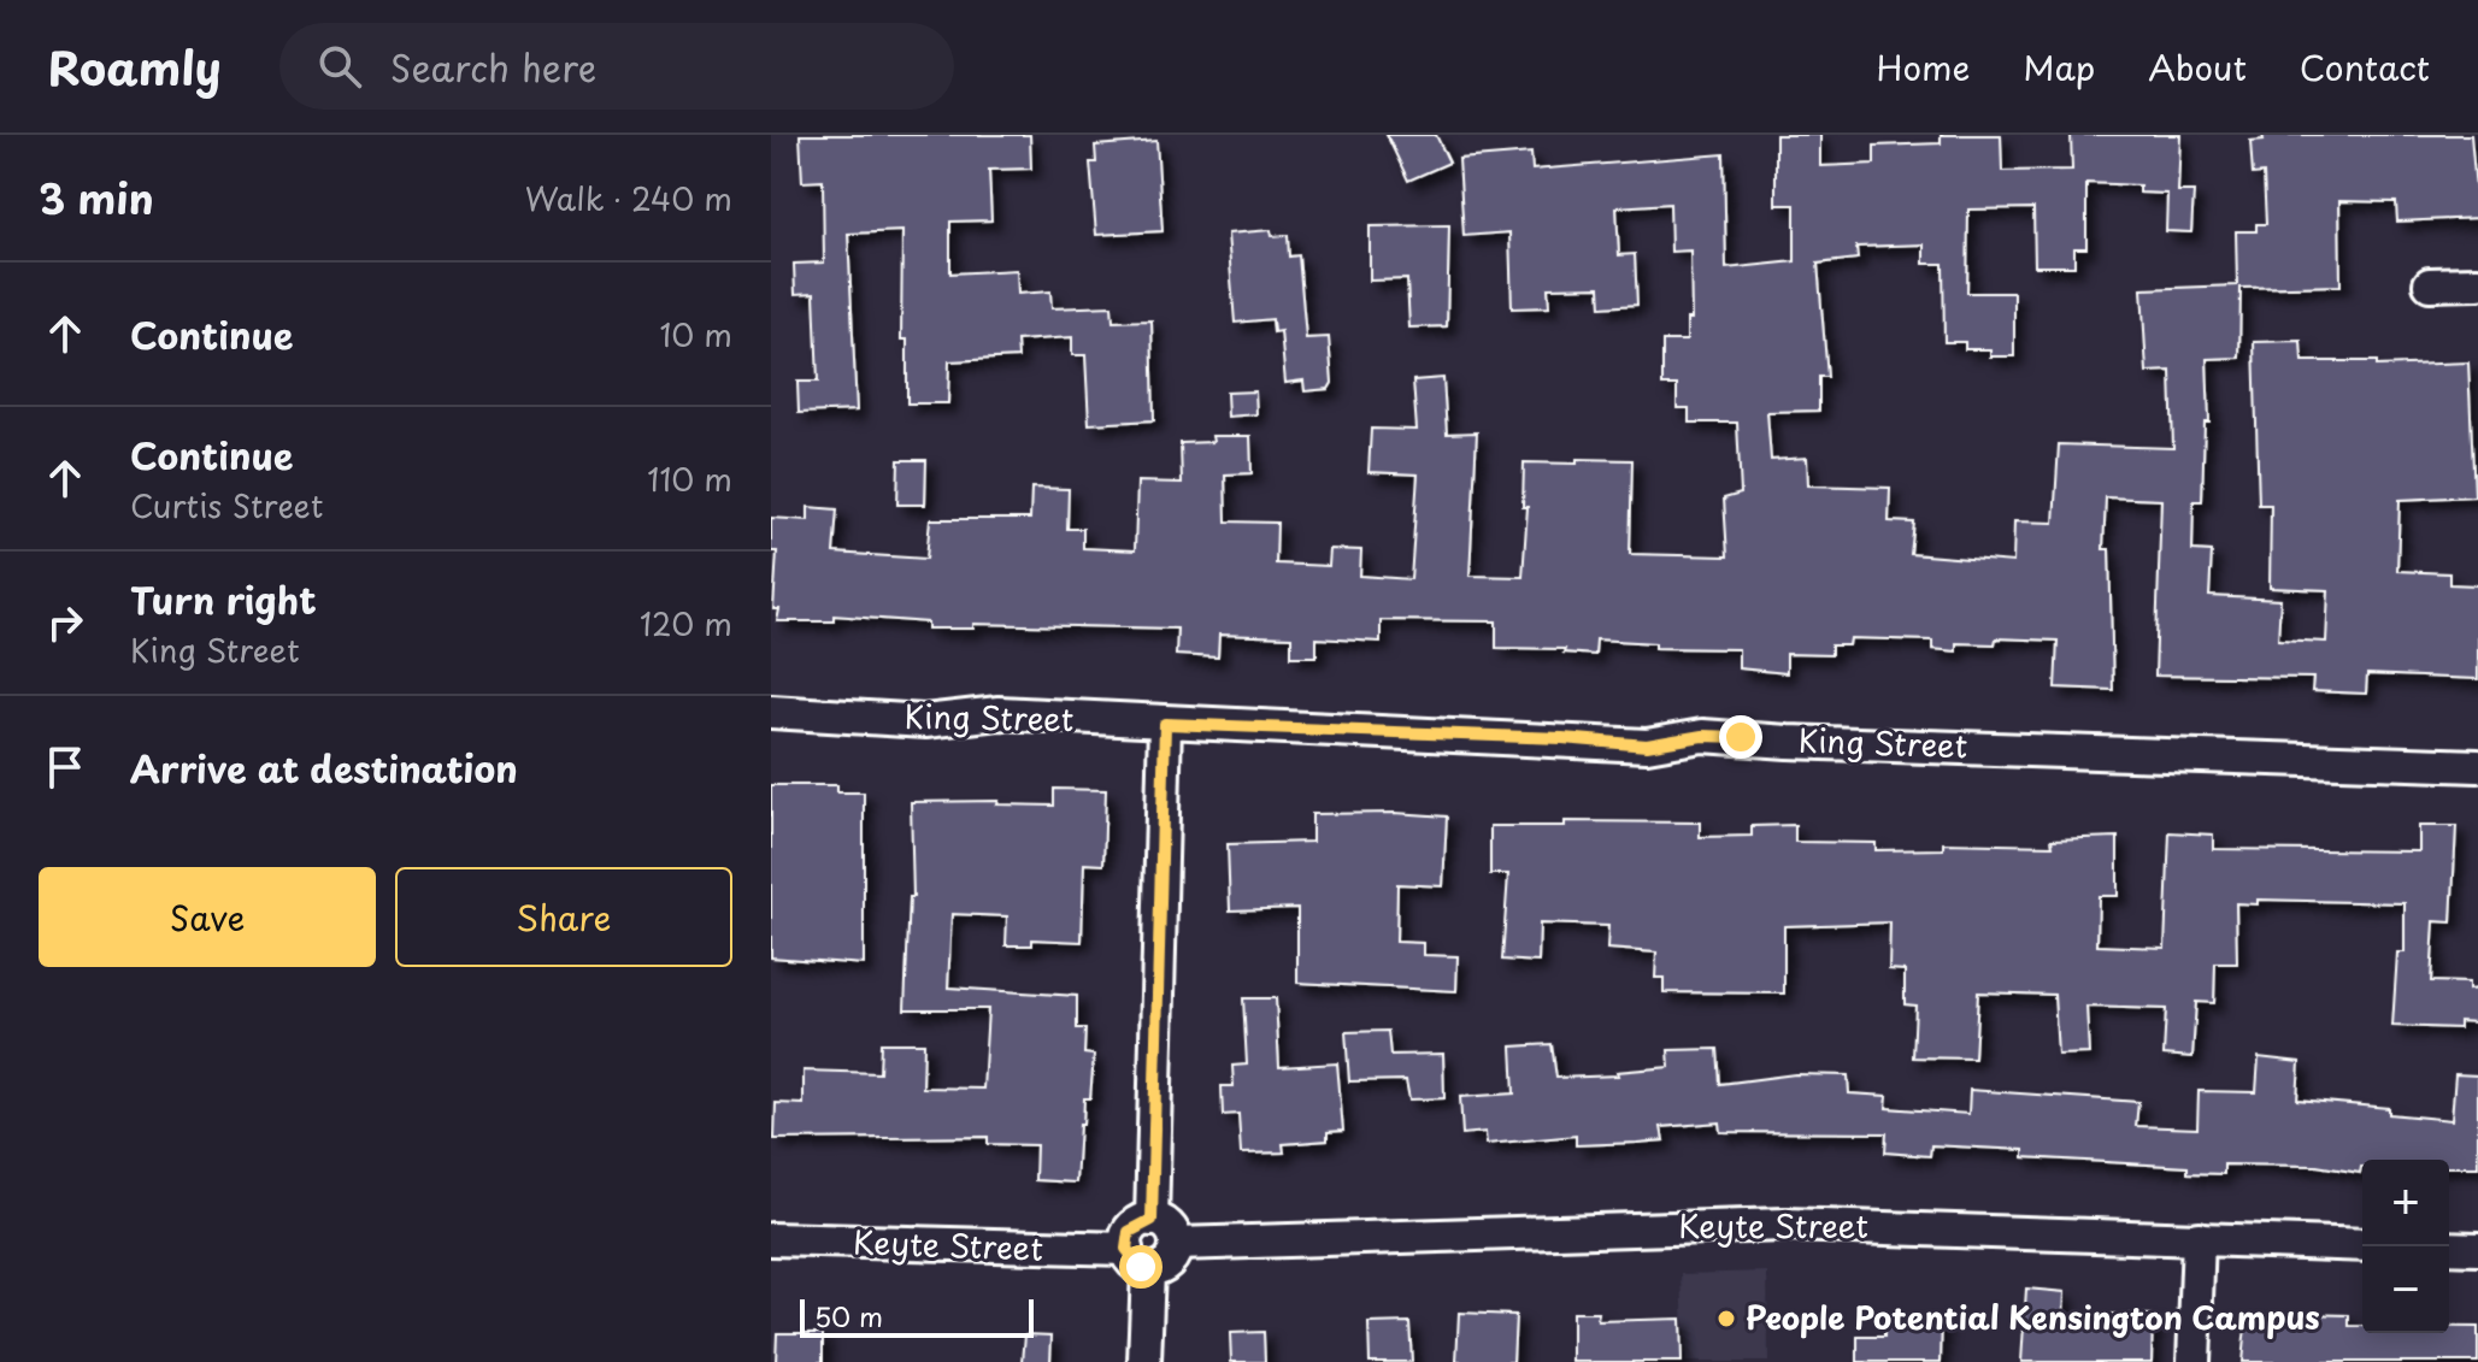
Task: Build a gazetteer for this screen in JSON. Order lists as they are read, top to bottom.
{
  "streets": {
    "street": ["King Street", "Keyte Street"]
  },
  "places": ["People Potential Kensington Campus"],
  "scale_bar": "50 m",
  "page": {
    "header": "Roamly",
    "search": "Search here",
    "nav": [
      "Home",
      "Map",
      "About",
      "Contact"
    ],
    "heading": ["3 min", "Walk · 240 m"],
    "list": [
      ["Continue", "10 m"],
      ["Continue", "Curtis Street", "110 m"],
      ["Turn right", "King Street", "120 m"],
      "Arrive at destination"
    ],
    "buttons": ["Save", "Share"],
    "map_buttons": ["+", "−"],
    "scale": "50 m"
  }
}
